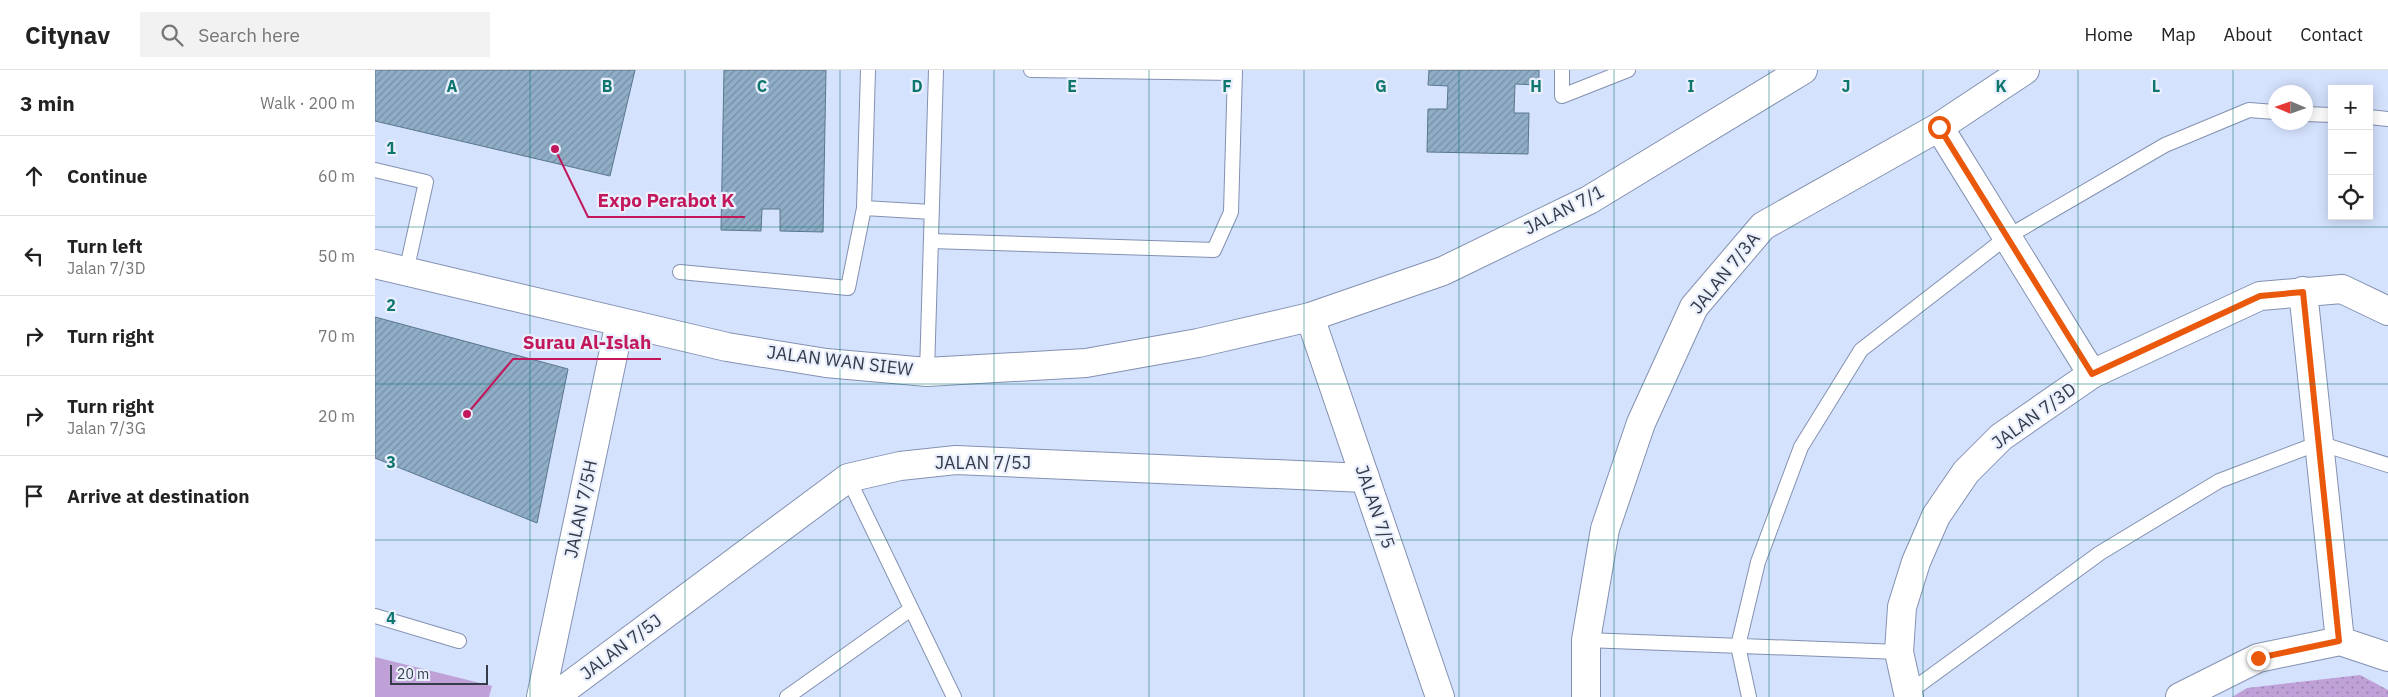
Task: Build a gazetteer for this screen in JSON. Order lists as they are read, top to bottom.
{
  "streets": {
    "street": [
      "JALAN 7/1",
      "JALAN 7/3A",
      "JALAN WAN SIEW",
      "JALAN 7/3D",
      "JALAN 7/5J",
      "JALAN 7/5",
      "JALAN 7/5H"
    ]
  },
  "crossings": [
    ["JALAN 7/1", "JALAN WAN SIEW"],
    ["JALAN 7/1", "JALAN 7/5"],
    ["JALAN WAN SIEW", "JALAN 7/5"],
    ["JALAN WAN SIEW", "JALAN 7/5H"],
    ["JALAN 7/5J", "JALAN 7/5"]
  ],
  "places": ["Expo Perabot K", "Surau Al-Islah"],
  "scale_bar": "20 m",
  "north": "left",
  "page": {
    "header": "Citynav",
    "search": "Search here",
    "nav": [
      "Home",
      "Map",
      "About",
      "Contact"
    ],
    "heading": ["3 min", "Walk · 200 m"],
    "map_buttons": ["+", "−"],
    "list": [
      ["Continue", "60 m"],
      ["Turn left", "Jalan 7/3D", "50 m"],
      ["Turn right", "70 m"],
      ["Turn right", "Jalan 7/3G", "20 m"],
      "Arrive at destination"
    ],
    "scale": "20 m"
  },
  "grid": {
    "columns": [
      "A",
      "B",
      "C",
      "D",
      "E",
      "F",
      "G",
      "H",
      "I",
      "J",
      "K",
      "L"
    ],
    "rows": [
      "1",
      "2",
      "3",
      "4"
    ]
  }
}
